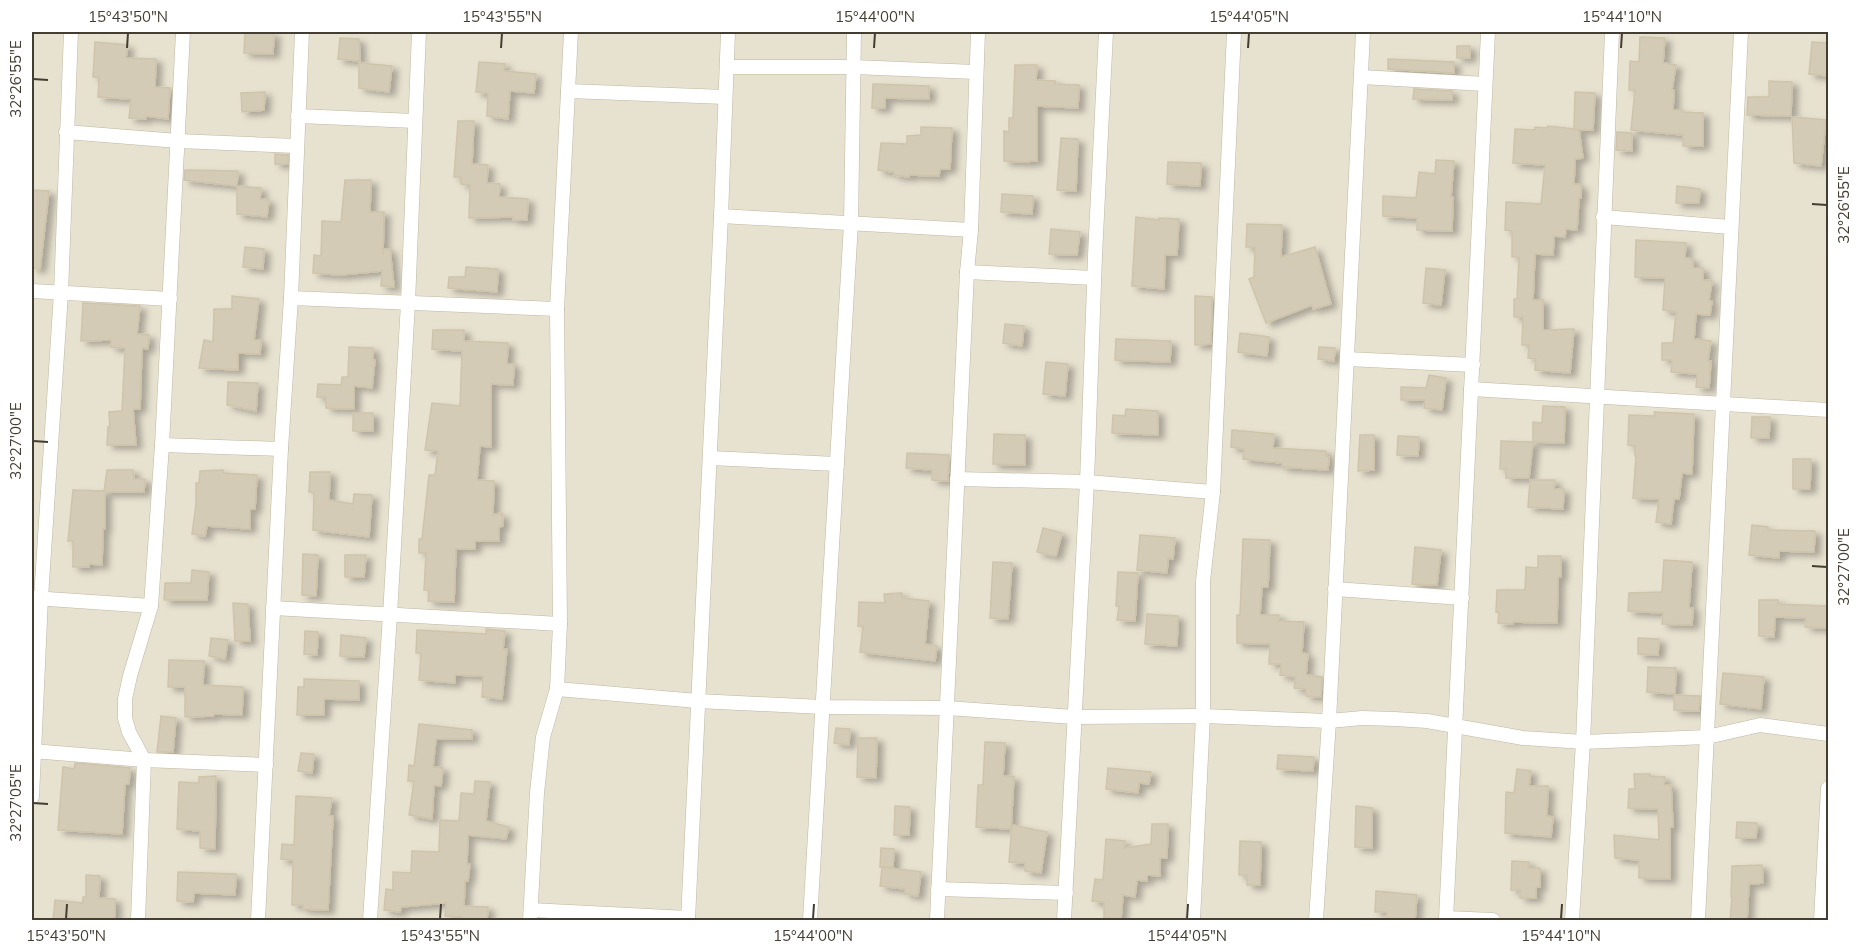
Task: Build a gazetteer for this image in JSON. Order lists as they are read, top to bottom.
{
  "coordinates": [
    "15°43'50\"N",
    "15°43'55\"N",
    "15°44'00\"N",
    "15°44'05\"N",
    "15°44'10\"N",
    "32°26'55\"E",
    "32°27'00\"E",
    "32°27'05\"E"
  ]
}
